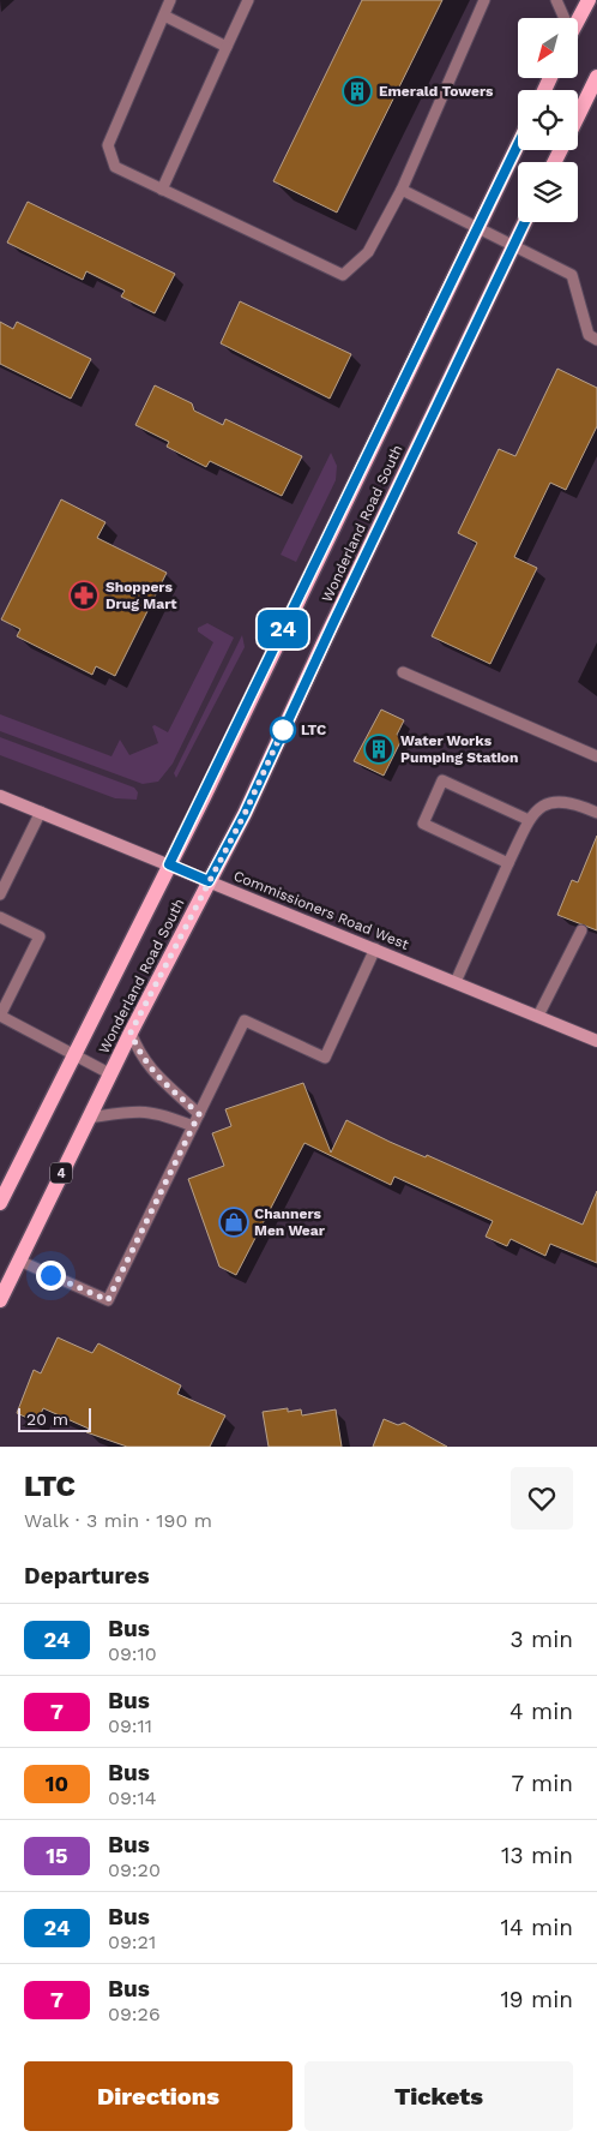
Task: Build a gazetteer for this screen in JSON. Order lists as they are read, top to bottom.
{
  "streets": {
    "main road": ["Wonderland Road South", "Commissioners Road West", "4"]
  },
  "crossings": [
    ["Wonderland Road South", "Commissioners Road West"]
  ],
  "places": {
    "building": ["Emerald Towers", "Water Works Pumping Station"],
    "pharmacy": ["Shoppers Drug Mart"],
    "other": ["LTC"],
    "shop": ["Channers Men Wear"]
  },
  "lines": ["bus line 24"],
  "scale_bar": "20 m",
  "north": "bottom left",
  "page": {
    "on_map": "24",
    "scale": "20 m",
    "heading": [
      ["LTC", "Walk · 3 min · 190 m"],
      "Departures"
    ],
    "list": [
      {
        "mark": "24",
        "name": "Bus",
        "note": "09:10",
        "value": "3 min"
      },
      {
        "mark": "7",
        "name": "Bus",
        "note": "09:11",
        "value": "4 min"
      },
      {
        "mark": "10",
        "name": "Bus",
        "note": "09:14",
        "value": "7 min"
      },
      {
        "mark": "15",
        "name": "Bus",
        "note": "09:20",
        "value": "13 min"
      },
      {
        "mark": "24",
        "name": "Bus",
        "note": "09:21",
        "value": "14 min"
      },
      {
        "mark": "7",
        "name": "Bus",
        "note": "09:26",
        "value": "19 min"
      }
    ],
    "buttons": ["Directions", "Tickets"]
  }
}
